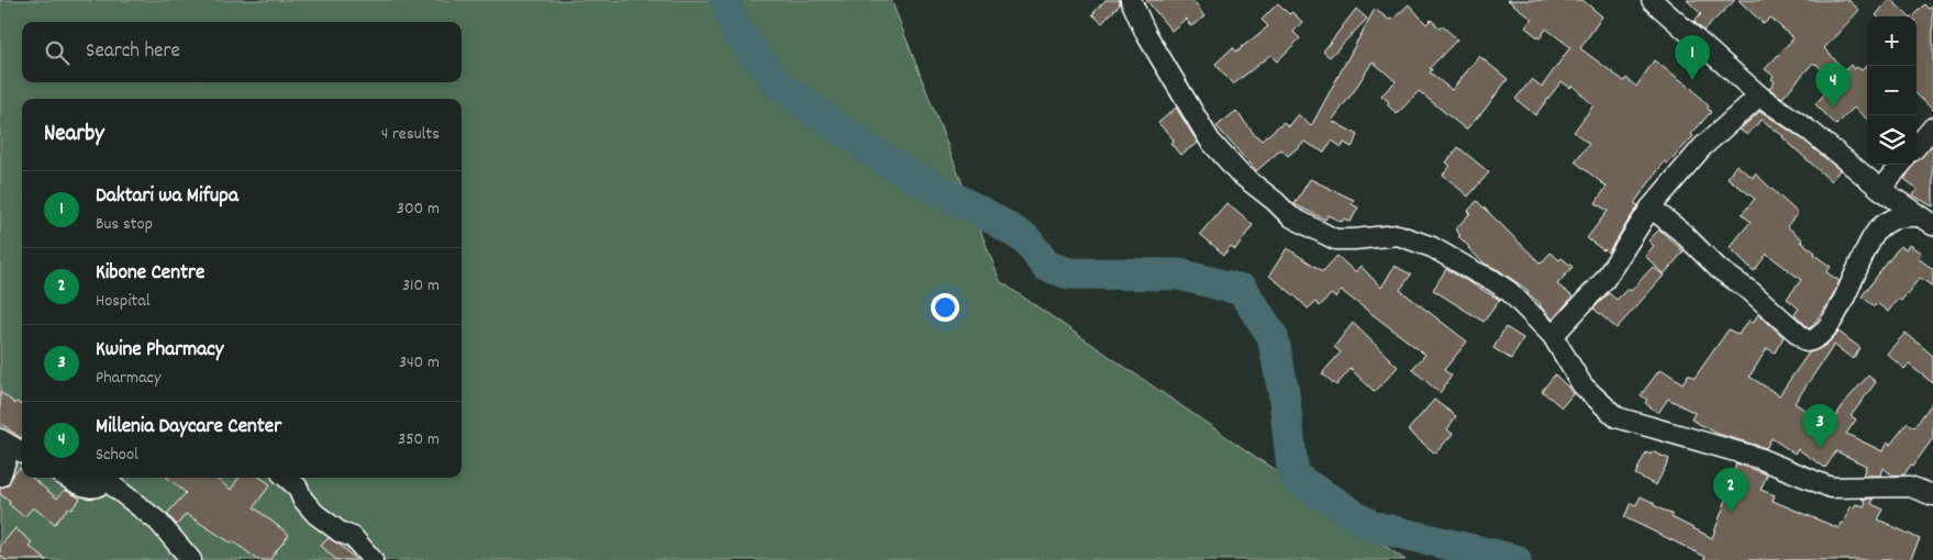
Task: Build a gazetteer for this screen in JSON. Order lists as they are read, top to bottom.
{
  "page": {
    "map_buttons": ["+", "−"],
    "search": "Search here",
    "pins": [
      "1",
      "4",
      "3",
      "2"
    ],
    "heading": ["Nearby", "4 results"],
    "list": [
      {
        "mark": "1",
        "name": "Daktari wa Mifupa",
        "note": "Bus stop",
        "value": "300 m"
      },
      {
        "mark": "2",
        "name": "Kibone Centre",
        "note": "Hospital",
        "value": "310 m"
      },
      {
        "mark": "3",
        "name": "Kwine Pharmacy",
        "note": "Pharmacy",
        "value": "340 m"
      },
      {
        "mark": "4",
        "name": "Millenia Daycare Center",
        "note": "School",
        "value": "350 m"
      }
    ]
  }
}
